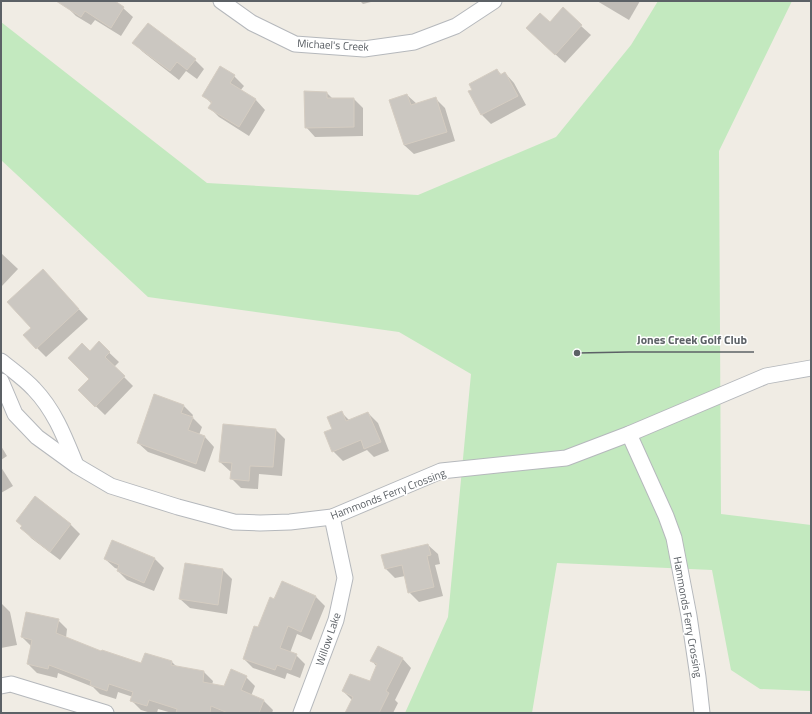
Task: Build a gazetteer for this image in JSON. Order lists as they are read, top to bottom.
{
  "streets": {
    "street": ["Michael's Creek", "Hammonds Ferry Crossing", "Willow Lake"]
  },
  "crossings": [
    ["Hammonds Ferry Crossing", "Willow Lake"]
  ],
  "places": ["Jones Creek Golf Club"]
}
